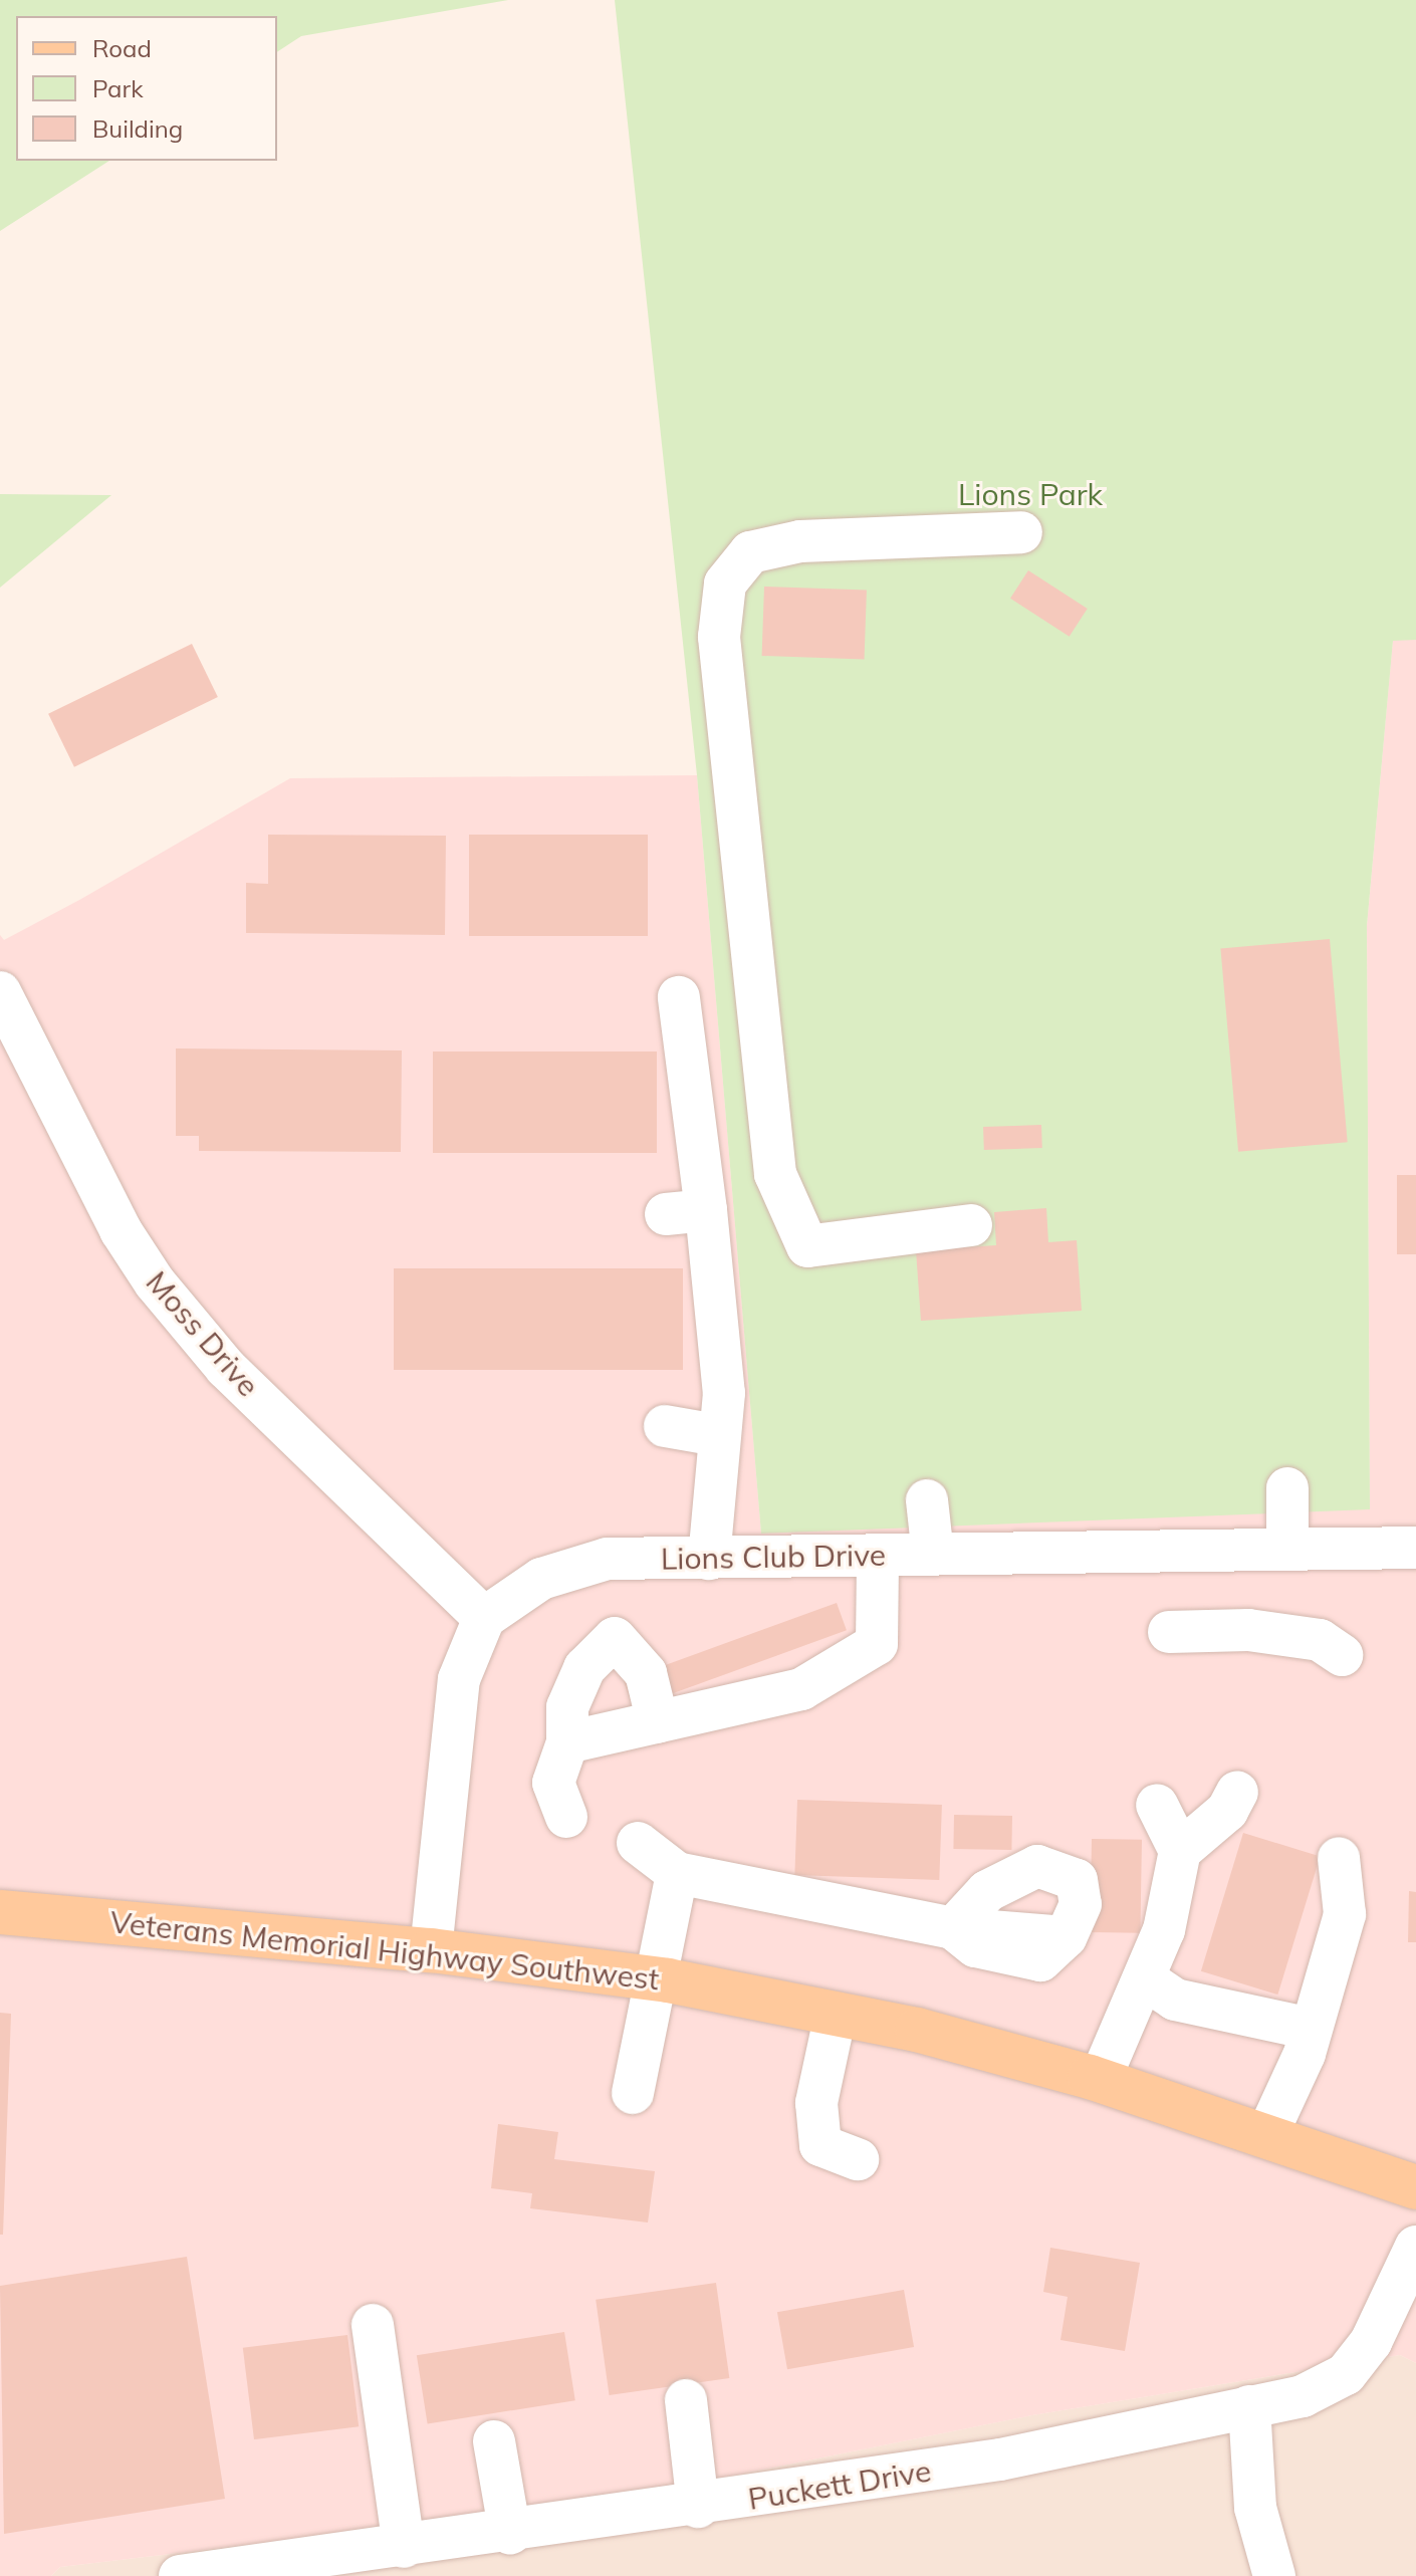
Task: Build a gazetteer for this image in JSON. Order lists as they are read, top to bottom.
{
  "streets": {
    "main road": ["Veterans Memorial Highway Southwest"],
    "street": ["Moss Drive", "Lions Club Drive", "Puckett Drive"]
  },
  "crossings": [
    ["Moss Drive", "Lions Club Drive"]
  ],
  "parks": ["Lions Park"],
  "legend": ["Road", "Park", "Building"]
}
